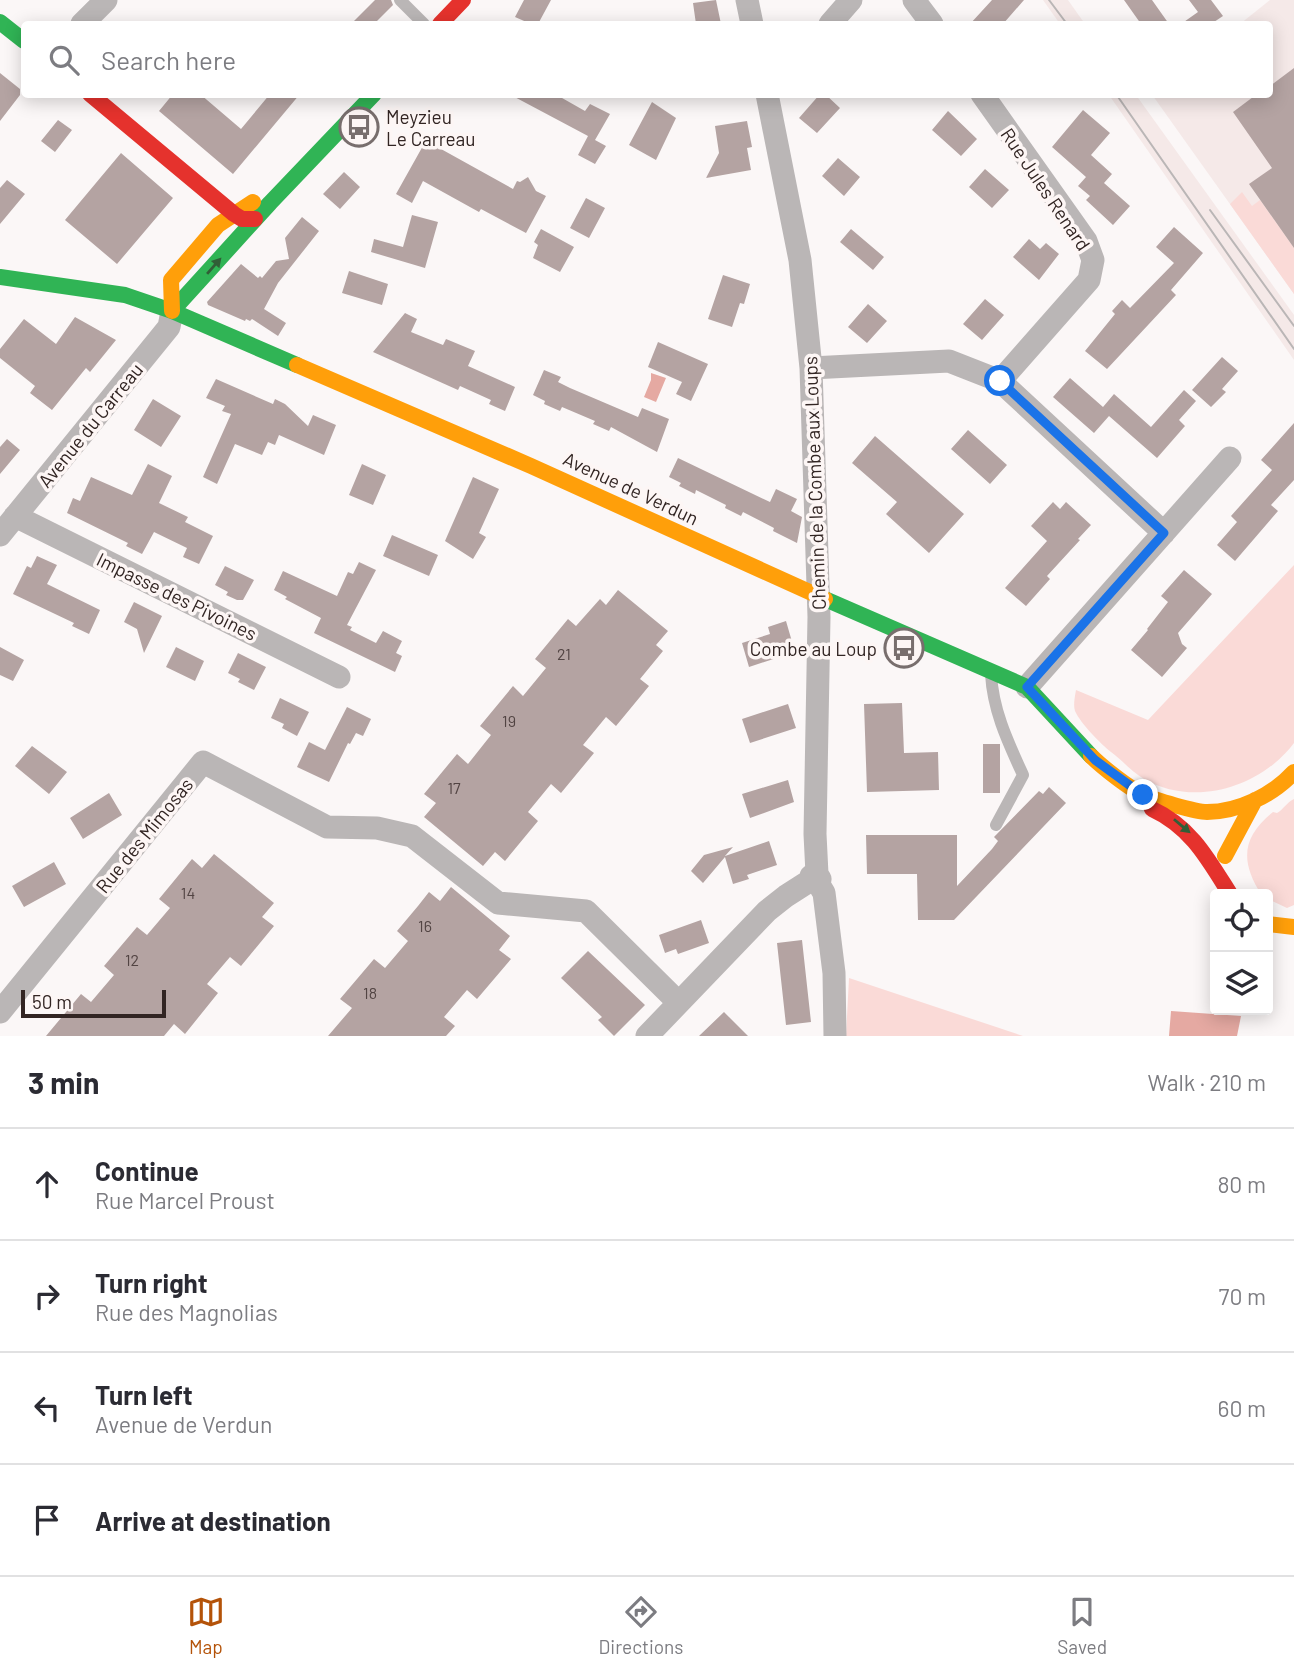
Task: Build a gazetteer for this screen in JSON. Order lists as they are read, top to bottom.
{
  "streets": {
    "main road": ["Avenue du Carreau", "Avenue de Verdun"],
    "street": [
      "Rue Jules Renard",
      "Chemin de la Combe aux Loups",
      "Impasse des Pivoines",
      "Rue des Mimosas"
    ]
  },
  "crossings": [
    ["Avenue du Carreau", "Avenue de Verdun"],
    ["Avenue du Carreau", "Impasse des Pivoines"],
    ["Chemin de la Combe aux Loups", "Avenue de Verdun"]
  ],
  "places": {
    "bus stop": ["Meyzieu Le Carreau", "Combe au Loup"]
  },
  "house_numbers": [
    "21",
    "19",
    "17",
    "14",
    "16",
    "12",
    "18"
  ],
  "scale_bar": "50 m",
  "page": {
    "search": "Search here",
    "scale": "50 m",
    "heading": ["3 min", "Walk · 210 m"],
    "list": [
      ["Continue", "Rue Marcel Proust", "80 m"],
      ["Turn right", "Rue des Magnolias", "70 m"],
      ["Turn left", "Avenue de Verdun", "60 m"],
      "Arrive at destination"
    ],
    "nav": ["Map", "Directions", "Saved"]
  }
}
